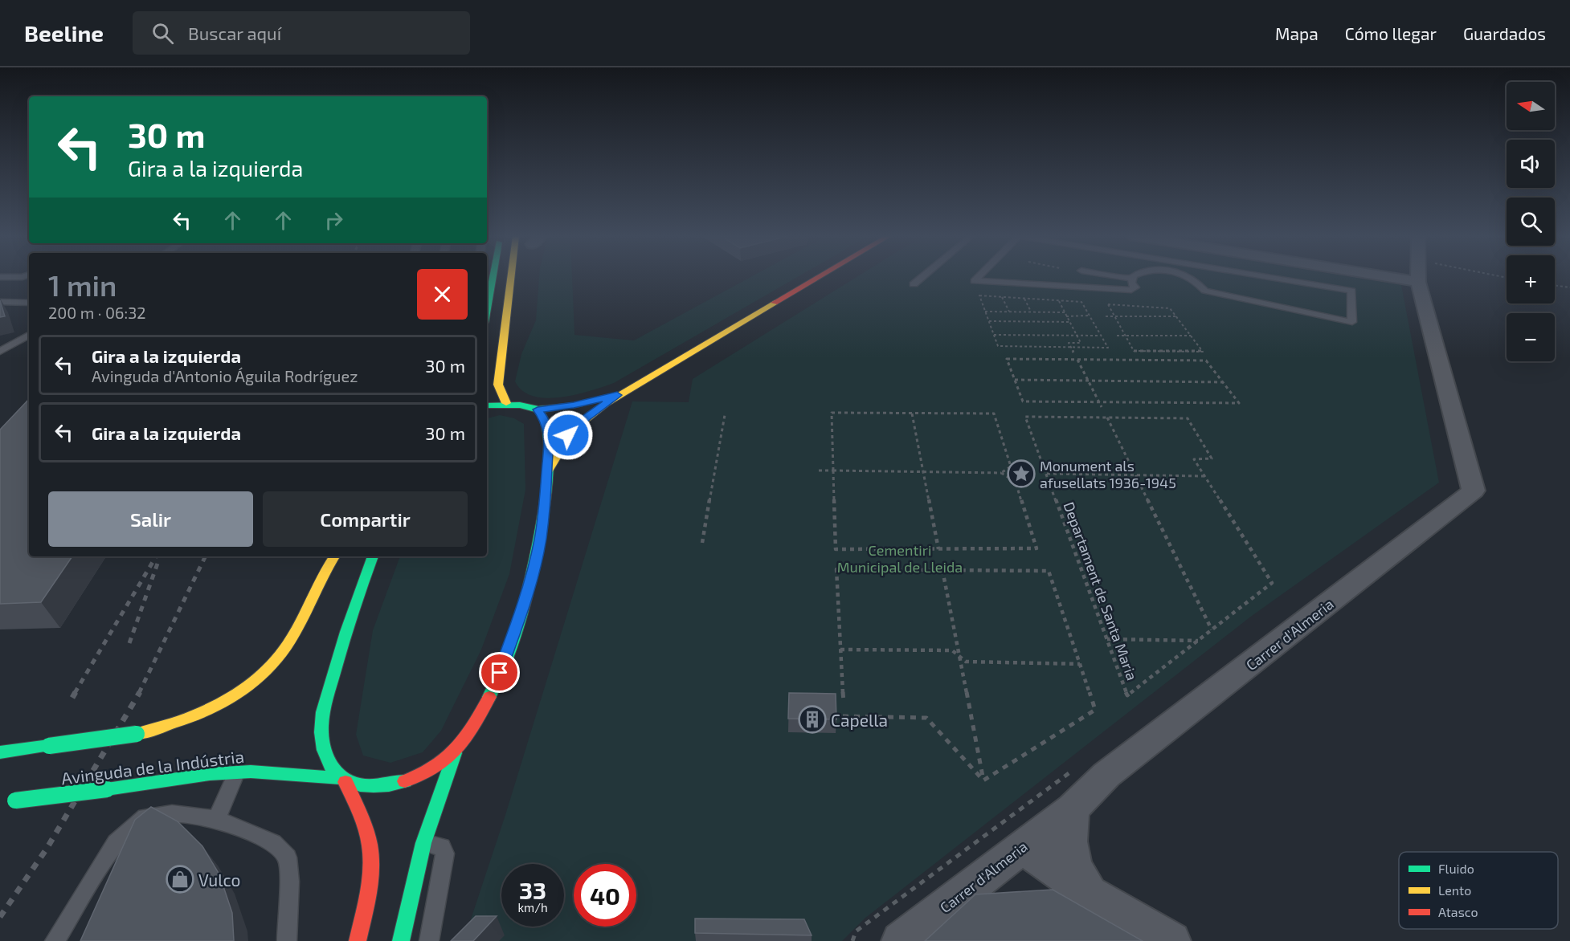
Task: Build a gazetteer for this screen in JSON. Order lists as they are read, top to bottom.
{
  "streets": {
    "main road": ["Avinguda de la Indústria"],
    "street": ["Carrer d'Almeria"],
    "path": ["Departament de Santa Maria"]
  },
  "parks": ["Cementiri Municipal de Lleida"],
  "places": {
    "place": ["Monument als afusellats 1936-1945"],
    "building": ["Capella"],
    "shop": ["Vulco"]
  },
  "legend": ["Fluido", "Lento", "Atasco"],
  "north": "left",
  "page": {
    "header": "Beeline",
    "search": "Buscar aquí",
    "nav": ["Mapa", "Cómo llegar", "Guardados"],
    "map_buttons": ["+", "−"],
    "turn": ["30 m", "Gira a la izquierda"],
    "heading": ["1 min", "200 m · 06:32"],
    "list": [
      {
        "name": "Gira a la izquierda",
        "note": "Avinguda d'Antonio Águila Rodríguez",
        "value": "30 m"
      },
      {
        "name": "Gira a la izquierda",
        "value": "30 m"
      }
    ],
    "buttons": ["Salir", "Compartir"],
    "speed": "33 km/h",
    "limit": "40"
  }
}
